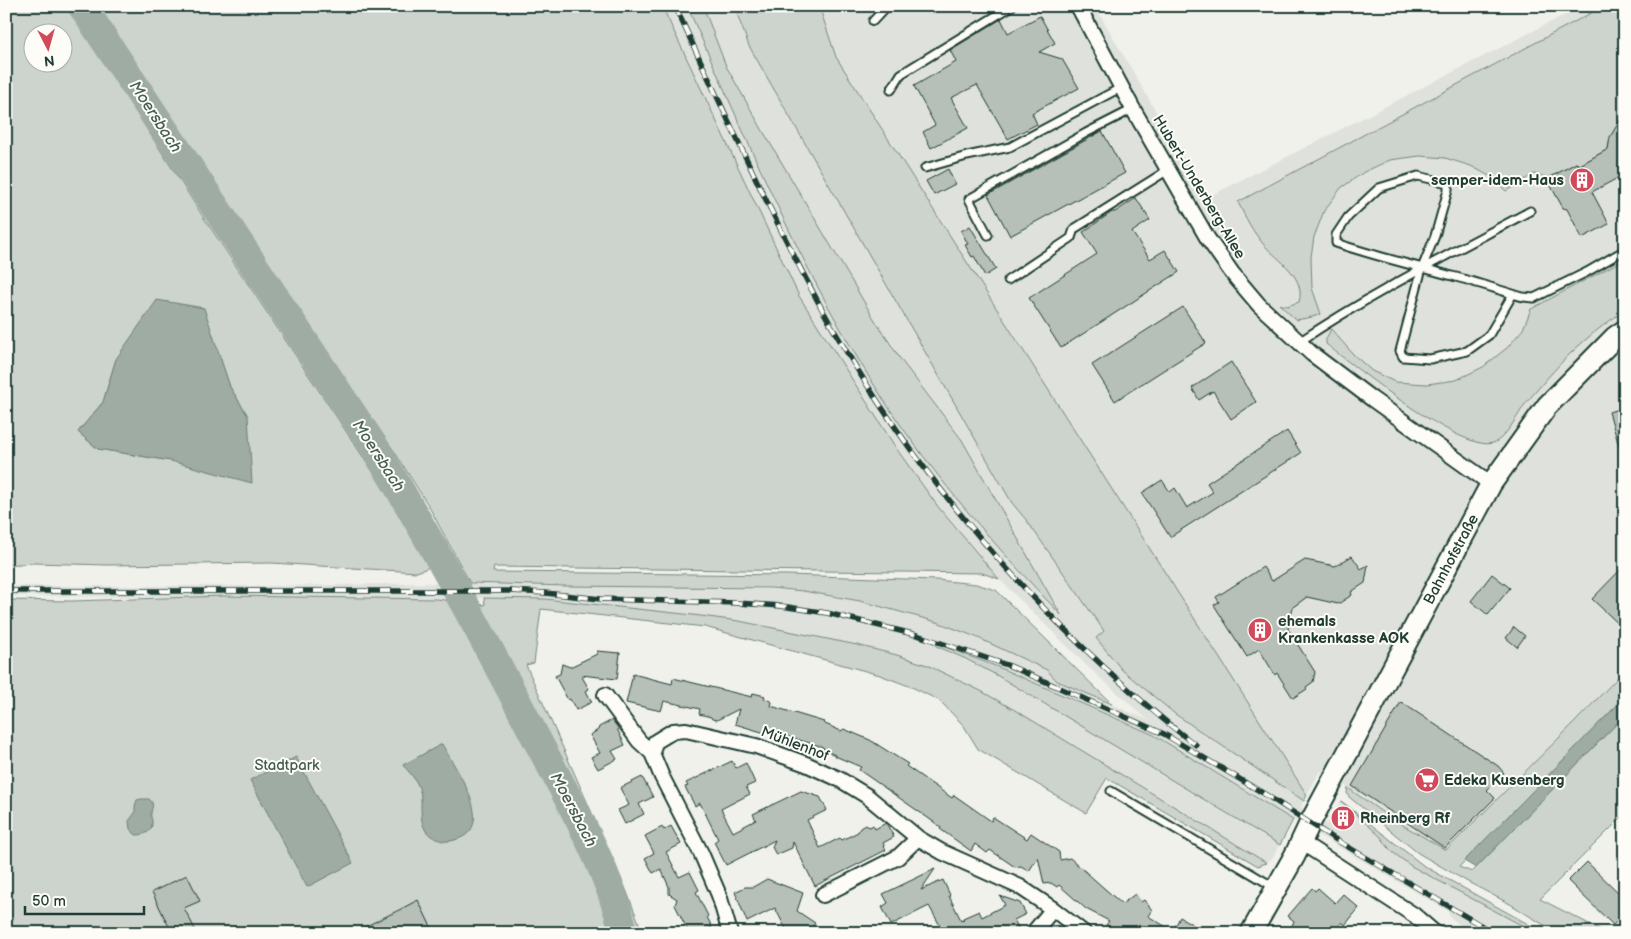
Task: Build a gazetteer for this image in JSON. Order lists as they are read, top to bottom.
{
  "streets": {
    "street": ["Hubert-Underberg-Allee", "Bahnhofstraße", "Mühlenhof"]
  },
  "crossings": [
    ["Hubert-Underberg-Allee", "Bahnhofstraße"]
  ],
  "water": ["Moersbach"],
  "parks": ["Stadtpark"],
  "places": {
    "building": ["semper-idem-Haus", "ehemals Krankenkasse AOK", "Rheinberg Rf"],
    "supermarket": ["Edeka Kusenberg"]
  },
  "scale_bar": "50 m",
  "north": "bottom"
}
